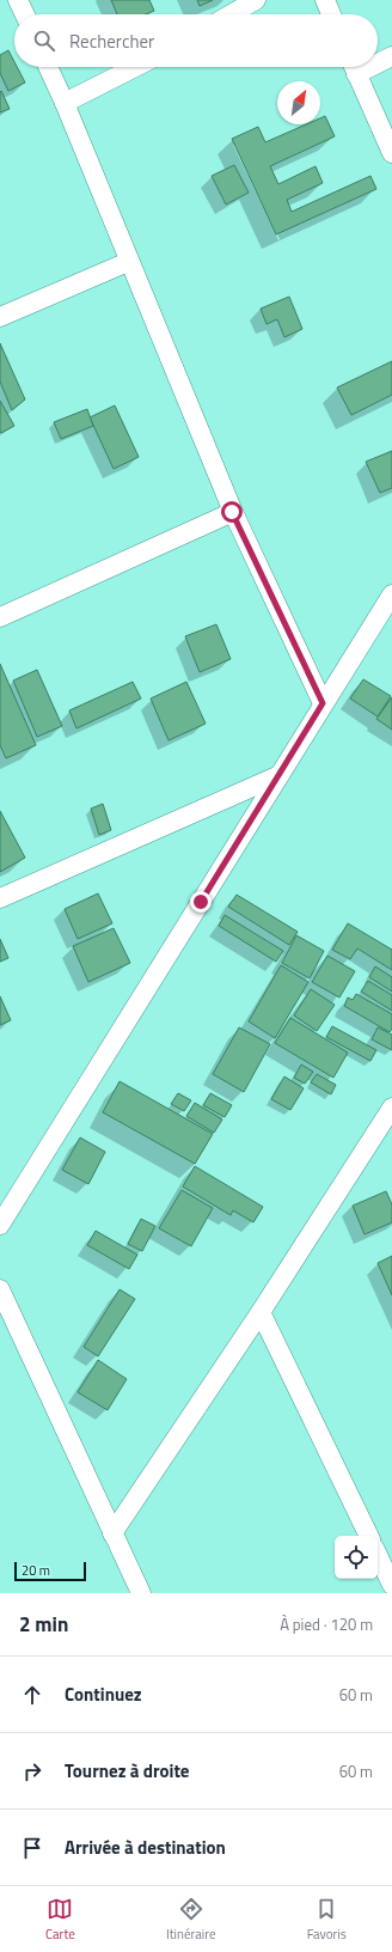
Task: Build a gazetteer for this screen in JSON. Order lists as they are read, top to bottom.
{
  "scale_bar": "20 m",
  "north": "top right",
  "page": {
    "search": "Rechercher",
    "scale": "20 m",
    "heading": ["2 min", "À pied · 120 m"],
    "list": [
      ["Continuez", "60 m"],
      ["Tournez à droite", "60 m"],
      "Arrivée à destination"
    ],
    "nav": ["Carte", "Itinéraire", "Favoris"]
  }
}
